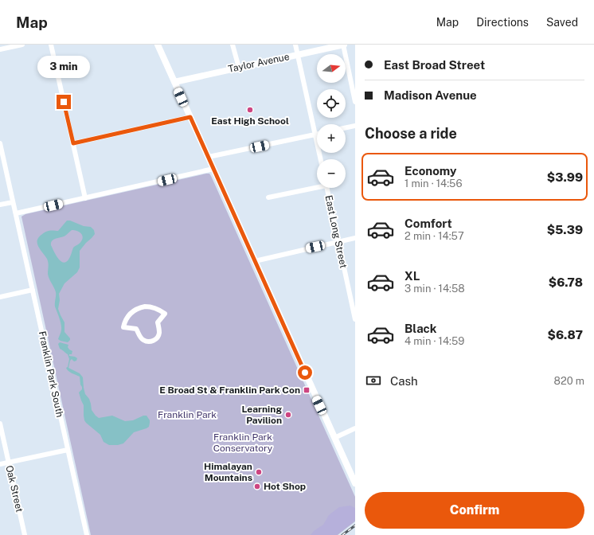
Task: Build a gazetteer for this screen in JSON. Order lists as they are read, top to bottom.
{
  "streets": {
    "main road": ["Taylor Avenue"],
    "street": ["East Long Street", "Franklin Park South", "Oak Street"]
  },
  "parks": ["Franklin Park", "Franklin Park Conservatory"],
  "places": {
    "other": [
      "East High School",
      "Learning Pavilion",
      "Himalayan Mountains",
      "Hot Shop"
    ],
    "transit": ["E Broad St & Franklin Park Con"]
  },
  "north": "right",
  "page": {
    "header": "Map",
    "nav": ["Map", "Directions", "Saved"],
    "banner": ["East Broad Street", "Madison Avenue"],
    "map_buttons": ["+", "−"],
    "bubble": "3 min",
    "heading": "Choose a ride",
    "list": [
      {
        "name": "Economy",
        "note": "1 min · 14:56",
        "value": "$3.99"
      },
      {
        "name": "Comfort",
        "note": "2 min · 14:57",
        "value": "$5.39"
      },
      {
        "name": "XL",
        "note": "3 min · 14:58",
        "value": "$6.78"
      },
      {
        "name": "Black",
        "note": "4 min · 14:59",
        "value": "$6.87"
      }
    ],
    "pay": ["Cash", "820 m"],
    "buttons": "Confirm"
  }
}
